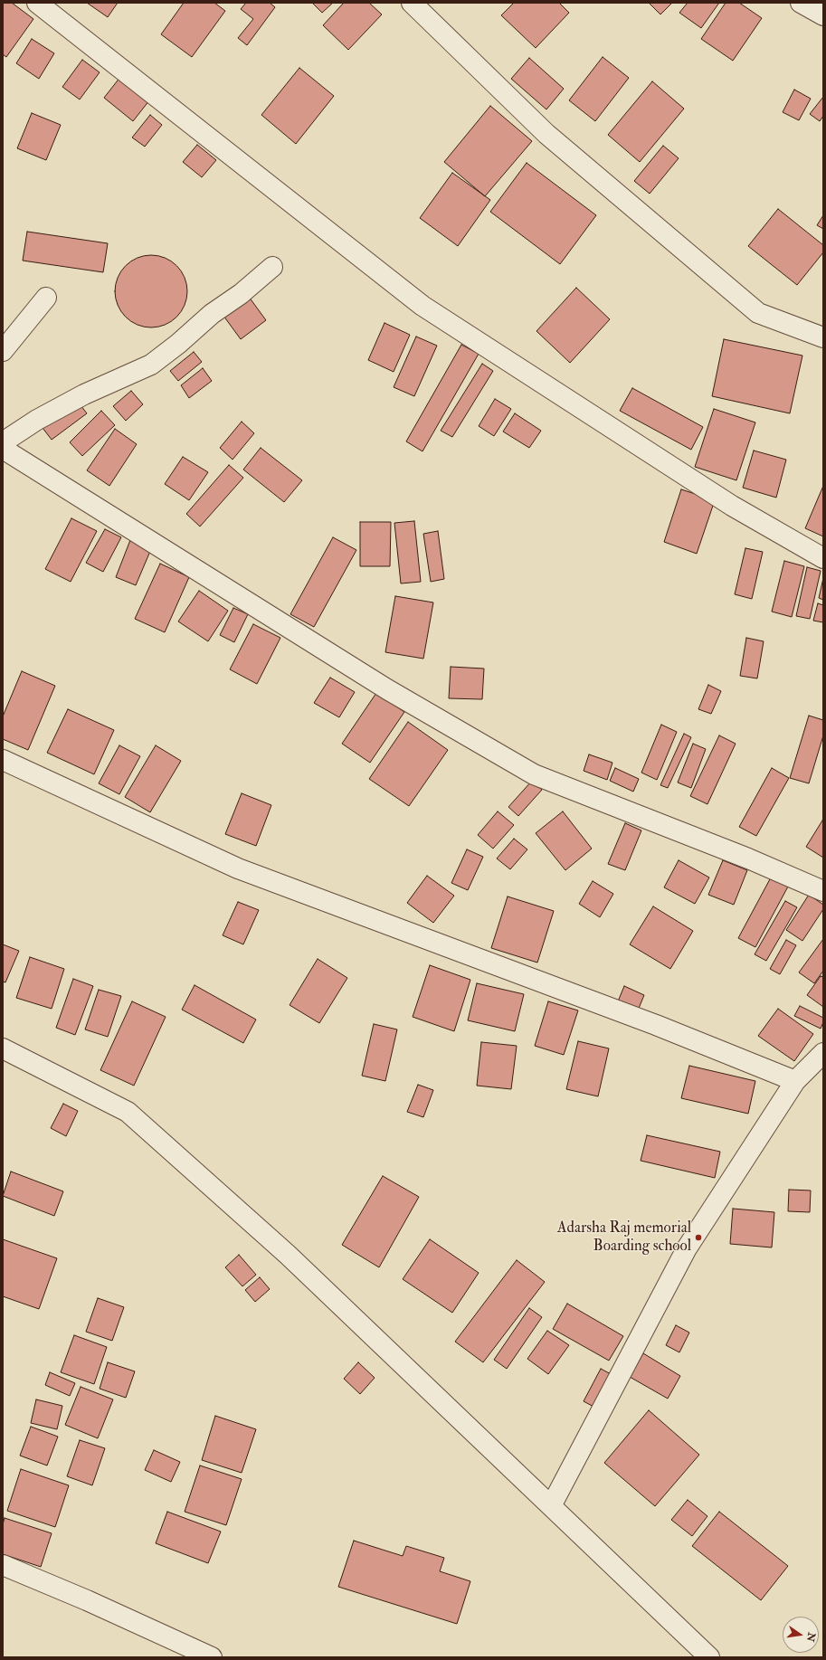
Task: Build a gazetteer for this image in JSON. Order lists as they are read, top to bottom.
{
  "places": ["Adarsha Raj memorial Boarding school"],
  "north": "right"
}
